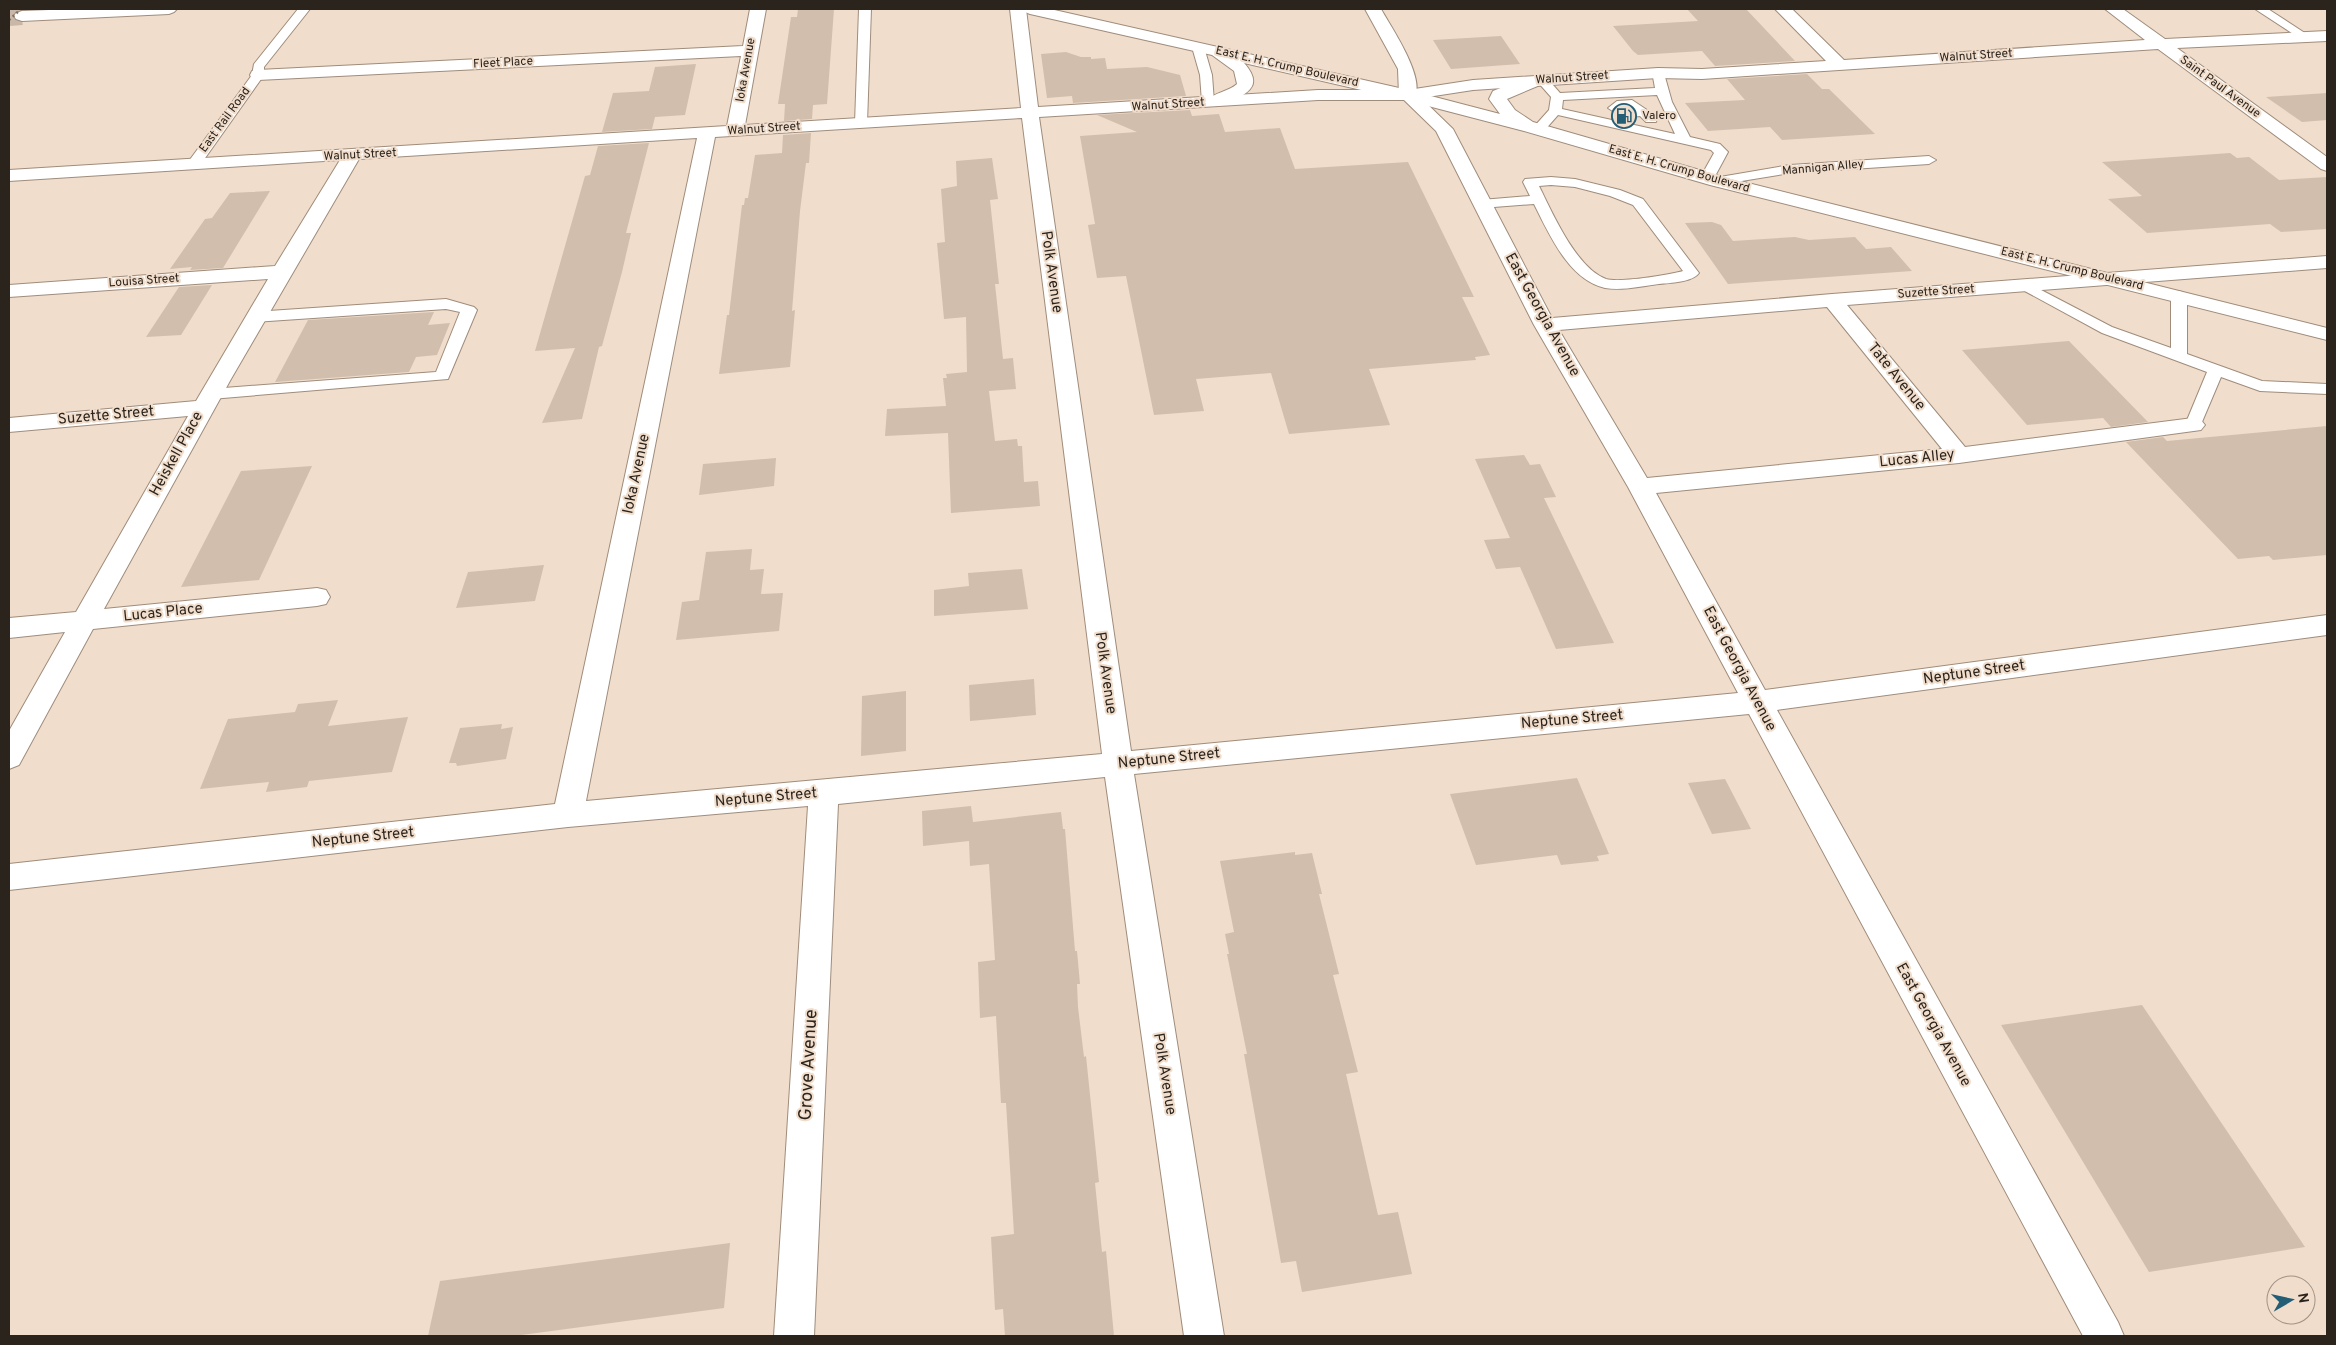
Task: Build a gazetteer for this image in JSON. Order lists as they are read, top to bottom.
{
  "streets": {
    "street": [
      "Walnut Street",
      "Fleet Place",
      "East E. H. Crump Boulevard",
      "Ioka Avenue",
      "Saint Paul Avenue",
      "Polk Avenue",
      "Louisa Street",
      "Suzette Street",
      "East Georgia Avenue",
      "Tate Avenue",
      "Heiskell Place",
      "Lucas Alley",
      "Lucas Place",
      "Neptune Street",
      "Grove Avenue"
    ],
    "lane": ["East Rail Road", "Mannigan Alley"]
  },
  "crossings": [
    ["Walnut Street", "East E. H. Crump Boulevard"],
    ["Walnut Street", "Ioka Avenue"],
    ["Walnut Street", "Saint Paul Avenue"],
    ["Walnut Street", "East Rail Road"],
    ["Walnut Street", "Polk Avenue"],
    ["Walnut Street", "East Georgia Avenue"],
    ["Walnut Street", "Heiskell Place"],
    ["Fleet Place", "Ioka Avenue"],
    ["Fleet Place", "East Rail Road"],
    ["East E. H. Crump Boulevard", "Mannigan Alley"],
    ["East E. H. Crump Boulevard", "Suzette Street"],
    ["East E. H. Crump Boulevard", "East Georgia Avenue"],
    ["Ioka Avenue", "Neptune Street"],
    ["Polk Avenue", "Neptune Street"],
    ["Louisa Street", "Heiskell Place"],
    ["Suzette Street", "East Georgia Avenue"],
    ["Suzette Street", "Tate Avenue"],
    ["Suzette Street", "Heiskell Place"],
    ["East Georgia Avenue", "Lucas Alley"],
    ["East Georgia Avenue", "Neptune Street"],
    ["Tate Avenue", "Lucas Alley"],
    ["Heiskell Place", "Lucas Place"],
    ["Neptune Street", "Grove Avenue"]
  ],
  "places": {
    "fuel station": ["Valero"]
  },
  "north": "right"
}
